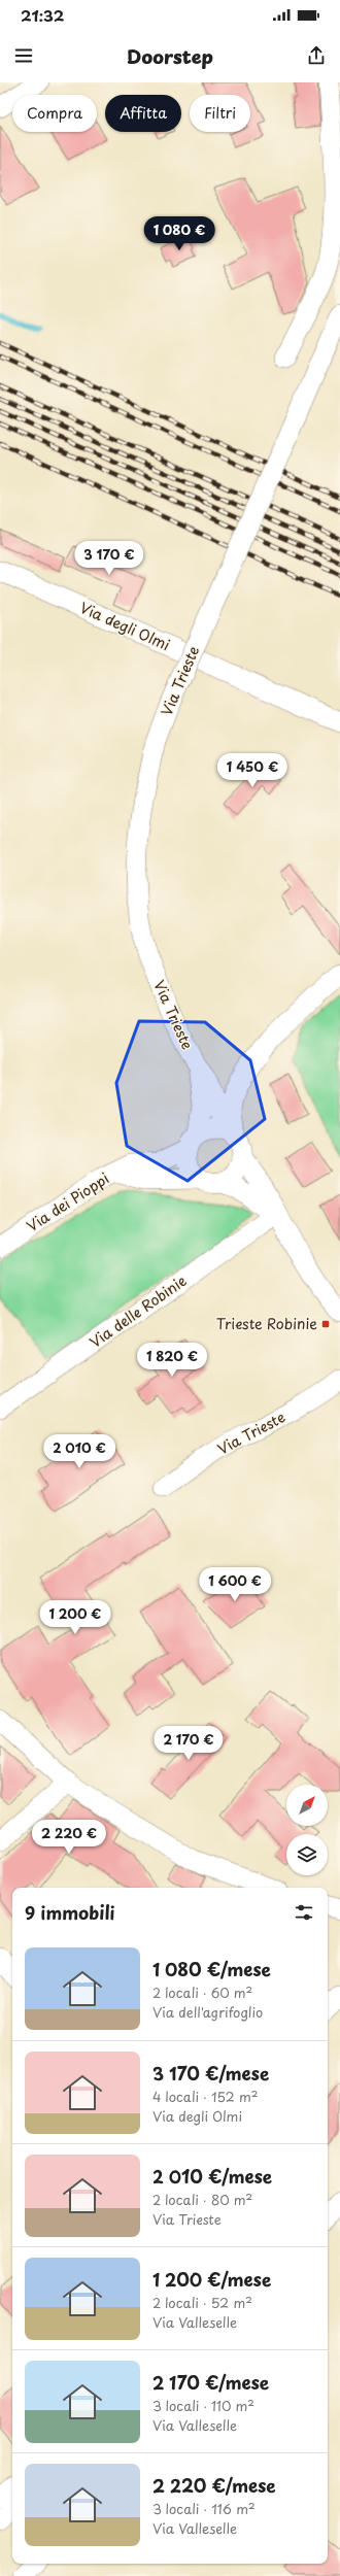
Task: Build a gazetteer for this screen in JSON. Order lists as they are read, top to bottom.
{
  "streets": {
    "street": [
      "Via degli Olmi",
      "Via Trieste",
      "Via dei Pioppi",
      "Via delle Robinie"
    ]
  },
  "crossings": [
    ["Via Trieste", "Via dei Pioppi"],
    ["Via Trieste", "Via delle Robinie"]
  ],
  "places": {
    "transit": ["Trieste Robinie"]
  },
  "north": "top right",
  "page": {
    "status": "21:32",
    "header": "Doorstep",
    "chip": ["Compra", "Affitta", "Filtri"],
    "price": [
      "1 080 €",
      "3 170 €",
      "1 450 €",
      "1 820 €",
      "2 010 €",
      "1 600 €",
      "1 200 €",
      "2 170 €",
      "2 220 €"
    ],
    "heading": "9 immobili",
    "list": [
      {
        "name": "1 080 €/mese",
        "note": "2 locali · 60 m² · Via dell'agrifoglio"
      },
      {
        "name": "3 170 €/mese",
        "note": "4 locali · 152 m² · Via degli Olmi"
      },
      {
        "name": "2 010 €/mese",
        "note": "2 locali · 80 m² · Via Trieste"
      },
      {
        "name": "1 200 €/mese",
        "note": "2 locali · 52 m² · Via Valleselle"
      },
      {
        "name": "2 170 €/mese",
        "note": "3 locali · 110 m² · Via Valleselle"
      },
      {
        "name": "2 220 €/mese",
        "note": "3 locali · 116 m² · Via Valleselle"
      }
    ]
  }
}
